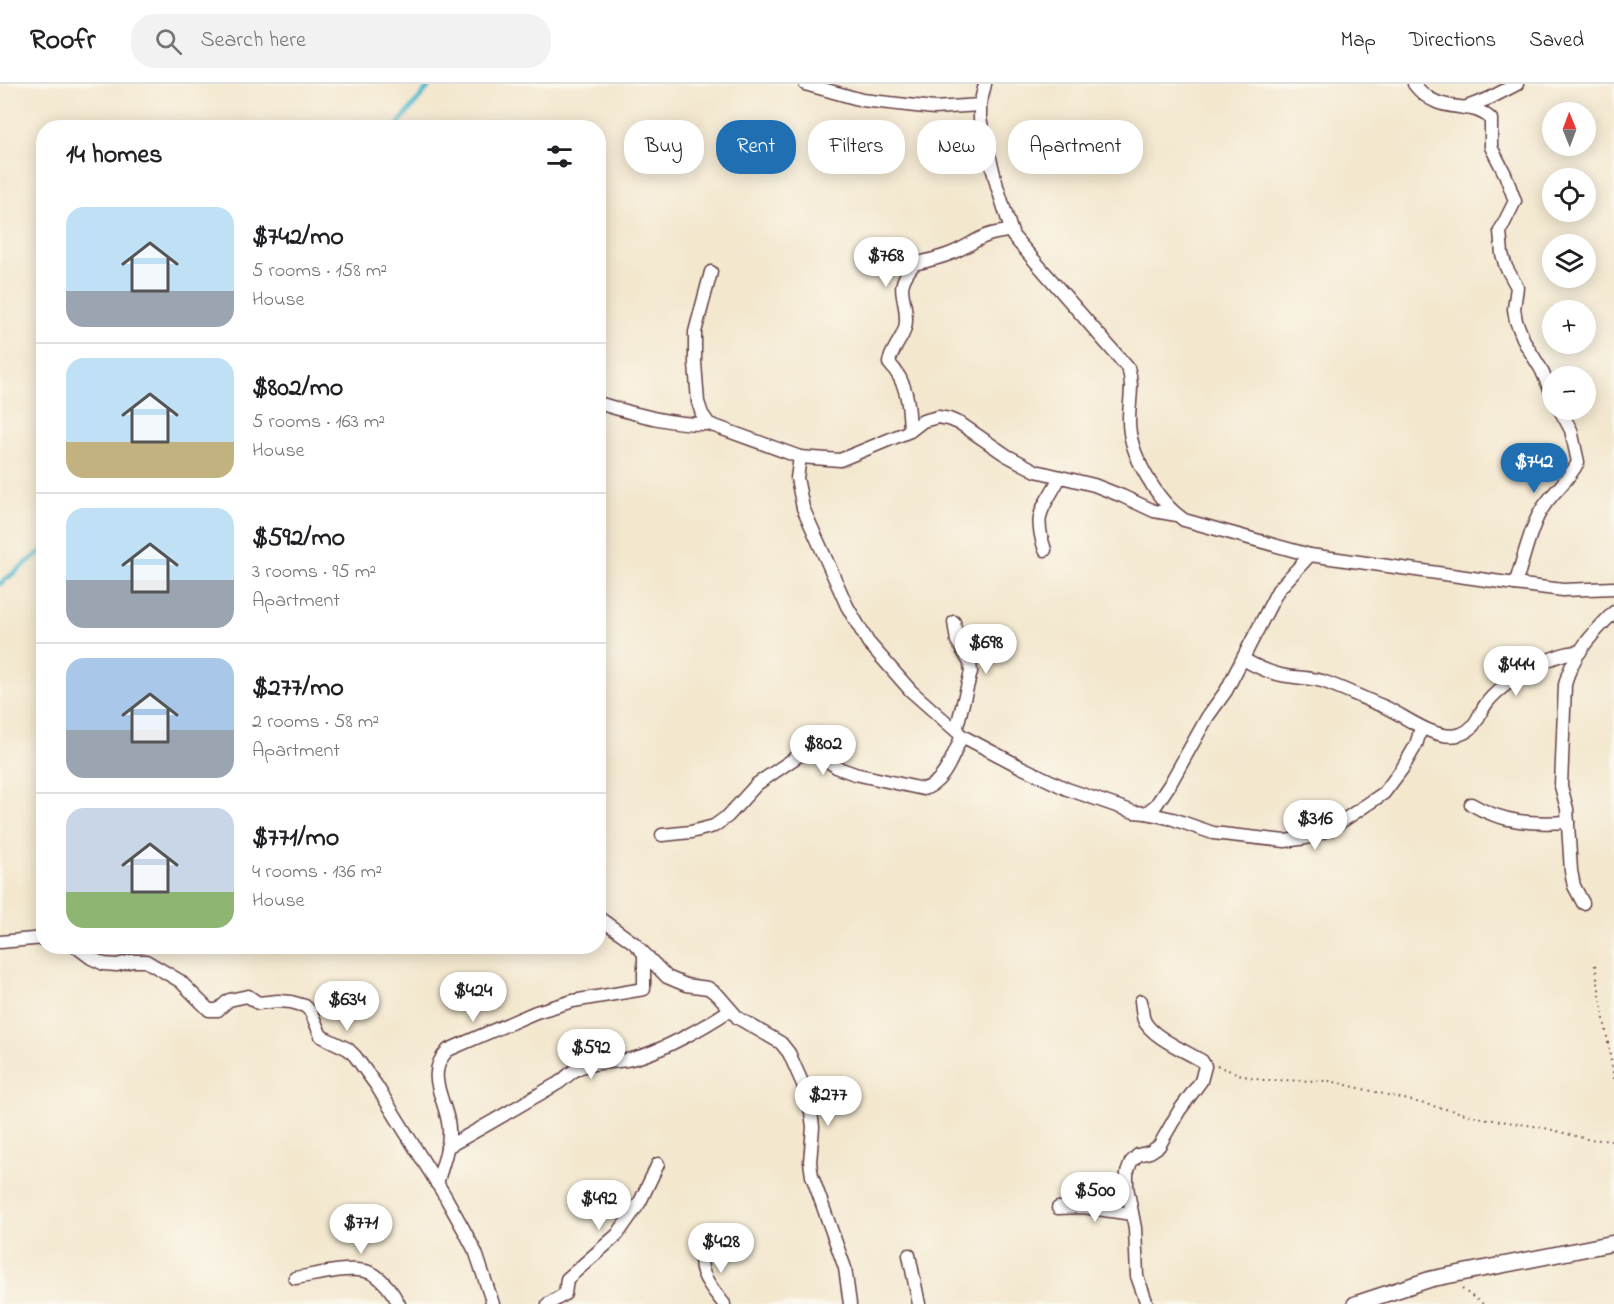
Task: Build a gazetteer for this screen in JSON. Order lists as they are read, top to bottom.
{
  "north": "top",
  "page": {
    "header": "Roofr",
    "search": "Search here",
    "nav": ["Map", "Directions", "Saved"],
    "map_buttons": ["+", "−"],
    "chip": [
      "Buy",
      "Rent",
      "Filters",
      "New",
      "Apartment"
    ],
    "heading": "14 homes",
    "list": [
      {
        "name": "$742/mo",
        "note": "5 rooms · 158 m² · House"
      },
      {
        "name": "$802/mo",
        "note": "5 rooms · 163 m² · House"
      },
      {
        "name": "$592/mo",
        "note": "3 rooms · 95 m² · Apartment"
      },
      {
        "name": "$277/mo",
        "note": "2 rooms · 58 m² · Apartment"
      },
      {
        "name": "$771/mo",
        "note": "4 rooms · 136 m² · House"
      }
    ],
    "price": [
      "$768",
      "$742",
      "$698",
      "$444",
      "$802",
      "$316",
      "$424",
      "$634",
      "$592",
      "$277",
      "$500",
      "$492",
      "$771",
      "$428"
    ]
  }
}
